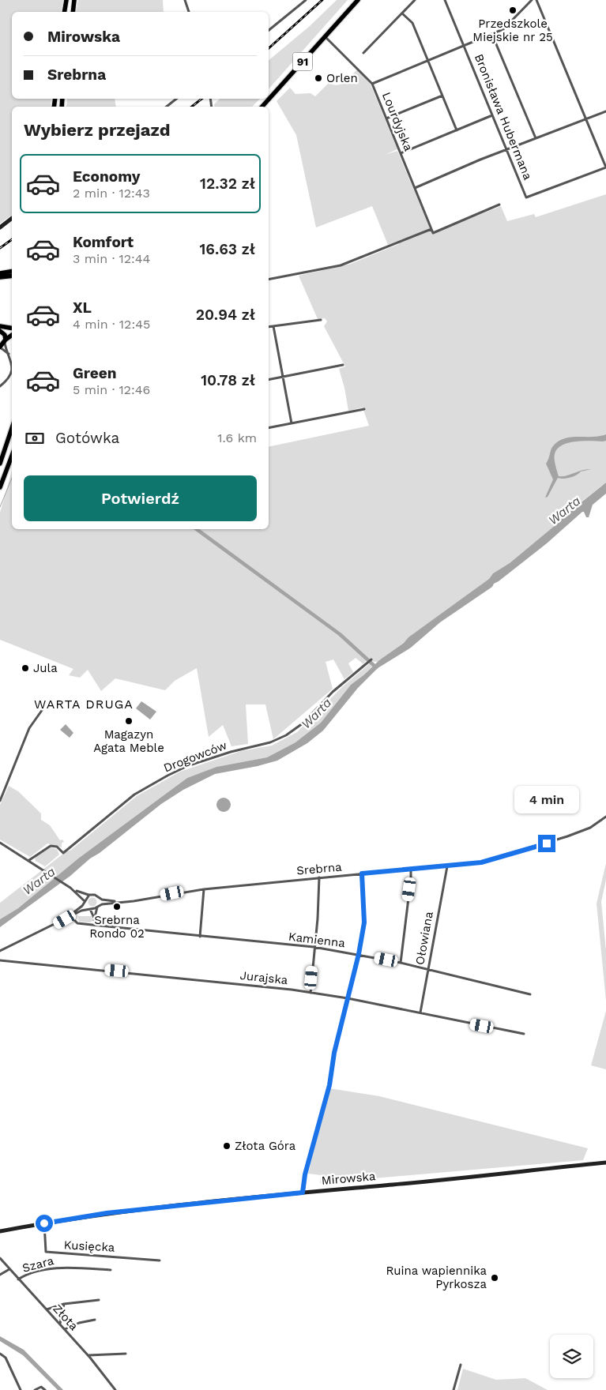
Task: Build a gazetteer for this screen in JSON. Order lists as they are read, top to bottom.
{
  "streets": {
    "main road": ["91"],
    "street": [
      "Bronisława Hubermana",
      "Lourdyjska",
      "Drogowców",
      "Srebrna",
      "Ołowiana",
      "Kamienna",
      "Jurajska",
      "Mirowska",
      "Kusięcka",
      "Szara",
      "Złota"
    ]
  },
  "crossings": [
    ["91", "Lourdyjska"],
    ["Srebrna", "Ołowiana"],
    ["Ołowiana", "Kamienna"],
    ["Ołowiana", "Jurajska"],
    ["Mirowska", "Kusięcka"],
    ["Szara", "Złota"]
  ],
  "districts": ["WARTA DRUGA"],
  "water": ["Warta"],
  "places": [
    "Przedszkole Miejskie nr 25",
    "Orlen",
    "Jula",
    "Magazyn Agata Meble",
    "Srebrna Rondo 02",
    "Złota Góra",
    "Ruina wapiennika Pyrkosza"
  ],
  "page": {
    "banner": ["Mirowska", "Srebrna"],
    "heading": "Wybierz przejazd",
    "list": [
      {
        "name": "Economy",
        "note": "2 min · 12:43",
        "value": "12.32 zł"
      },
      {
        "name": "Komfort",
        "note": "3 min · 12:44",
        "value": "16.63 zł"
      },
      {
        "name": "XL",
        "note": "4 min · 12:45",
        "value": "20.94 zł"
      },
      {
        "name": "Green",
        "note": "5 min · 12:46",
        "value": "10.78 zł"
      }
    ],
    "pay": ["Gotówka", "1.6 km"],
    "buttons": "Potwierdź",
    "bubble": "4 min"
  }
}
